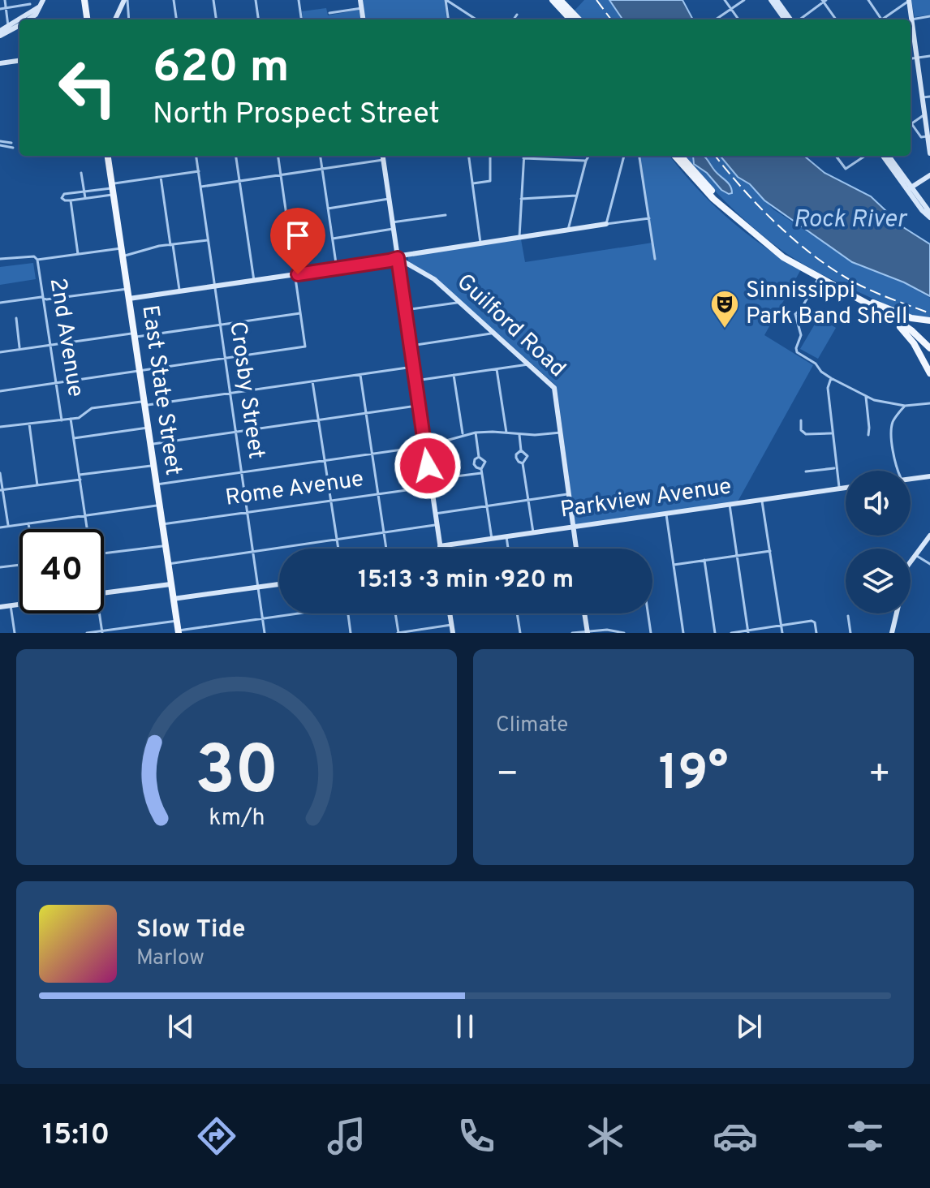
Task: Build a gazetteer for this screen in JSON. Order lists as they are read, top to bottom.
{
  "streets": {
    "main road": ["East State Street"],
    "street": [
      "Guilford Road",
      "2nd Avenue",
      "Crosby Street",
      "Rome Avenue",
      "Parkview Avenue"
    ]
  },
  "crossings": [
    ["Guilford Road", "Parkview Avenue"],
    ["East State Street", "Rome Avenue"],
    ["Crosby Street", "Rome Avenue"]
  ],
  "water": ["Rock River"],
  "places": {
    "theatre": ["Sinnissippi Park Band Shell"]
  },
  "page": {
    "turn": ["620 m", "North Prospect Street"],
    "limit": "40",
    "trip": "15:13 · 3 min · 920 m",
    "tile": "Climate",
    "heat": ["−", "19°", "+"],
    "song": ["Slow Tide", "Marlow"],
    "tabs": "15:10",
    "gauge": ["30", "km/h"]
  }
}
